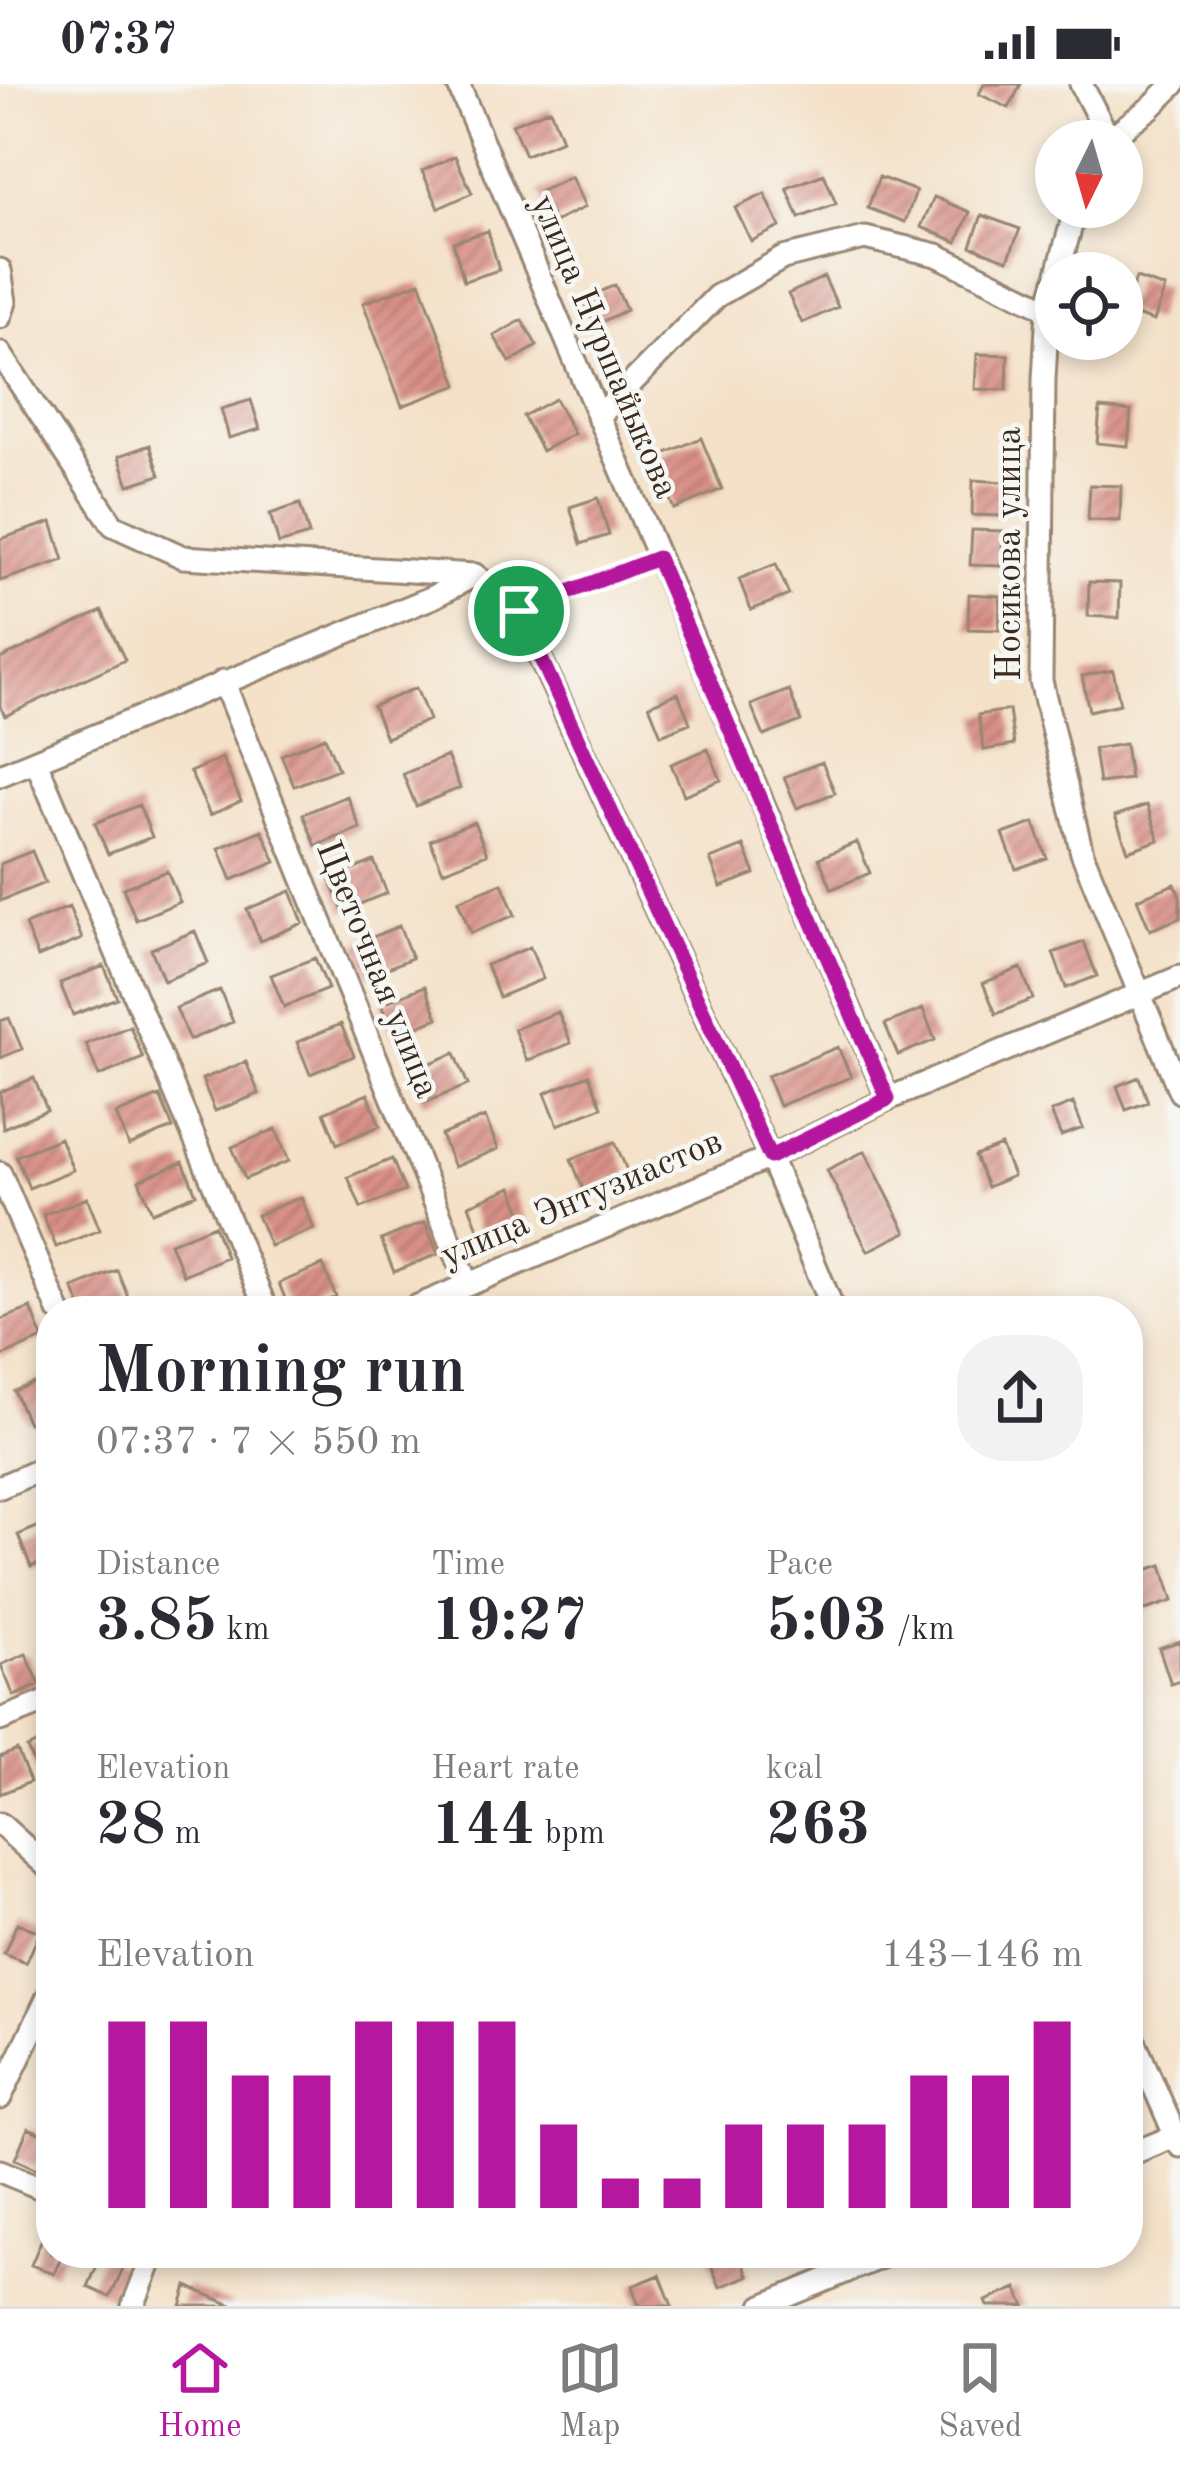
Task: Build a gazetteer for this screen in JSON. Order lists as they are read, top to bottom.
{
  "streets": {
    "street": [
      "улица Нуршайыкова",
      "Носикова улица",
      "Цветочная улица",
      "улица Энтузиастов"
    ]
  },
  "crossings": [
    ["улица Нуршайыкова", "улица Энтузиастов"],
    ["Носикова улица", "улица Энтузиастов"],
    ["Цветочная улица", "улица Энтузиастов"]
  ],
  "north": "bottom",
  "page": {
    "status": "07:37",
    "heading": ["Morning run", "07:37 · 7 × 550 m"],
    "stats": [
      ["Distance", "3.85 km"],
      ["Time", "19:27"],
      ["Pace", "5:03 /km"],
      ["Elevation", "28 m"],
      ["Heart rate", "144 bpm"],
      ["kcal", "263"]
    ],
    "chart": ["Elevation", "143–146 m"],
    "tabs": ["Home", "Map", "Saved"]
  }
}
